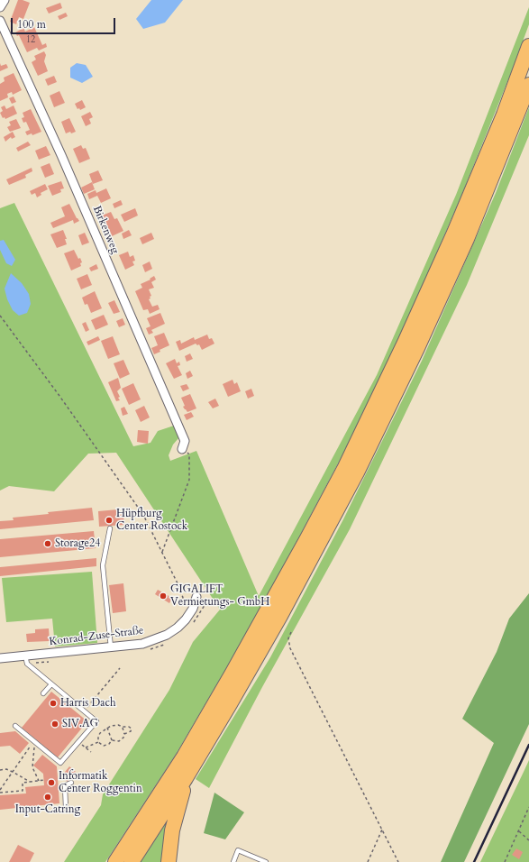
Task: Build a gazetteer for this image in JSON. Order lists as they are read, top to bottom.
{
  "streets": {
    "street": ["Birkenweg", "Konrad-Zuse-Straße"]
  },
  "places": [
    "Hüpfburg Center Rostock",
    "Storage24",
    "GIGALIFT Vermietungs- GmbH",
    "Harris Dach",
    "SIV.AG",
    "Informatik Center Roggentin",
    "Input-Catring"
  ],
  "house_numbers": ["12"],
  "scale_bar": "100 m"
}
